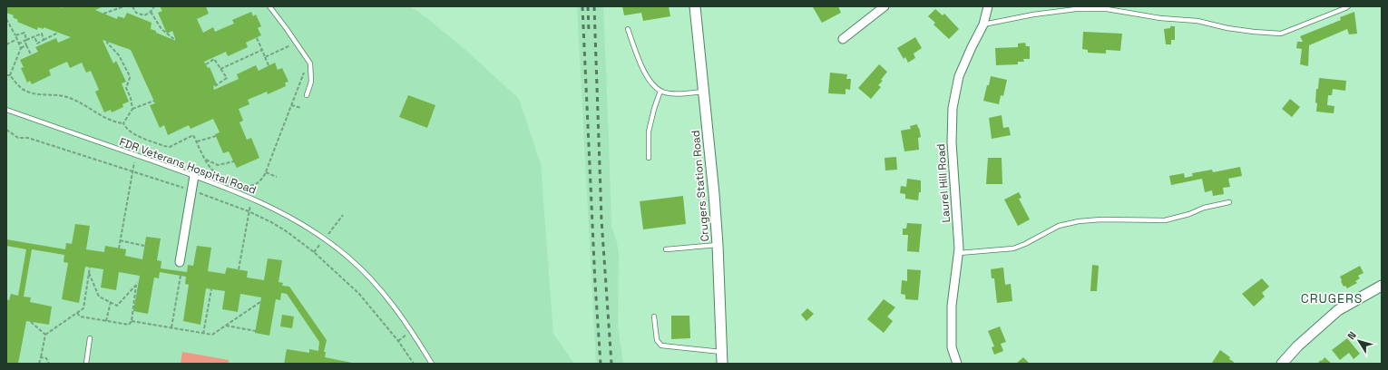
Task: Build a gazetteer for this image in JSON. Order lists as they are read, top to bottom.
{
  "streets": {
    "street": ["Laurel Hill Road", "Crugers Station Road"],
    "lane": ["FDR Veterans Hospital Road"]
  },
  "districts": ["CRUGERS"],
  "north": "top left"
}
